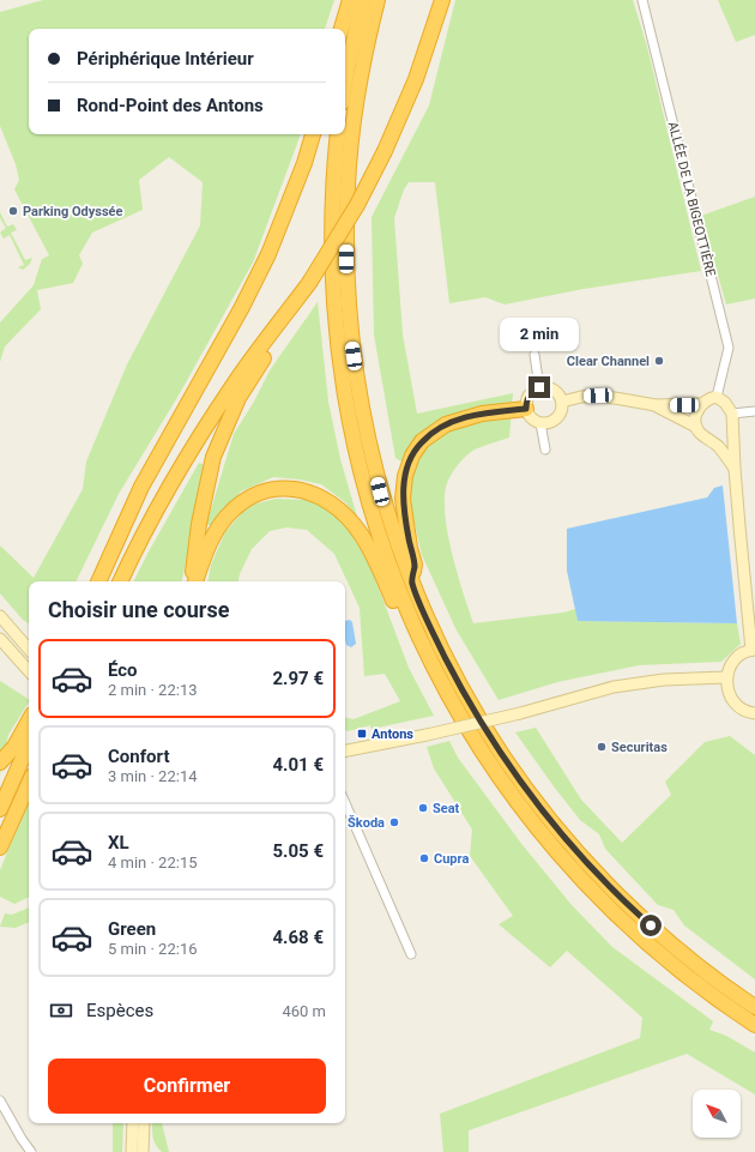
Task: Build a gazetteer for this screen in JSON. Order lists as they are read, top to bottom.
{
  "streets": {
    "street": ["ALLÉE DE LA BIGEOTTIÈRE"]
  },
  "places": {
    "other": [
      "Parking Odyssée",
      "Clear Channel",
      "Securitas",
      "Seat",
      "Škoda",
      "Cupra"
    ],
    "transit": ["Antons"]
  },
  "north": "top left",
  "page": {
    "banner": ["Périphérique Intérieur", "Rond-Point des Antons"],
    "bubble": "2 min",
    "heading": "Choisir une course",
    "list": [
      {
        "name": "Éco",
        "note": "2 min · 22:13",
        "value": "2.97 €"
      },
      {
        "name": "Confort",
        "note": "3 min · 22:14",
        "value": "4.01 €"
      },
      {
        "name": "XL",
        "note": "4 min · 22:15",
        "value": "5.05 €"
      },
      {
        "name": "Green",
        "note": "5 min · 22:16",
        "value": "4.68 €"
      }
    ],
    "pay": ["Espèces", "460 m"],
    "buttons": "Confirmer"
  }
}
